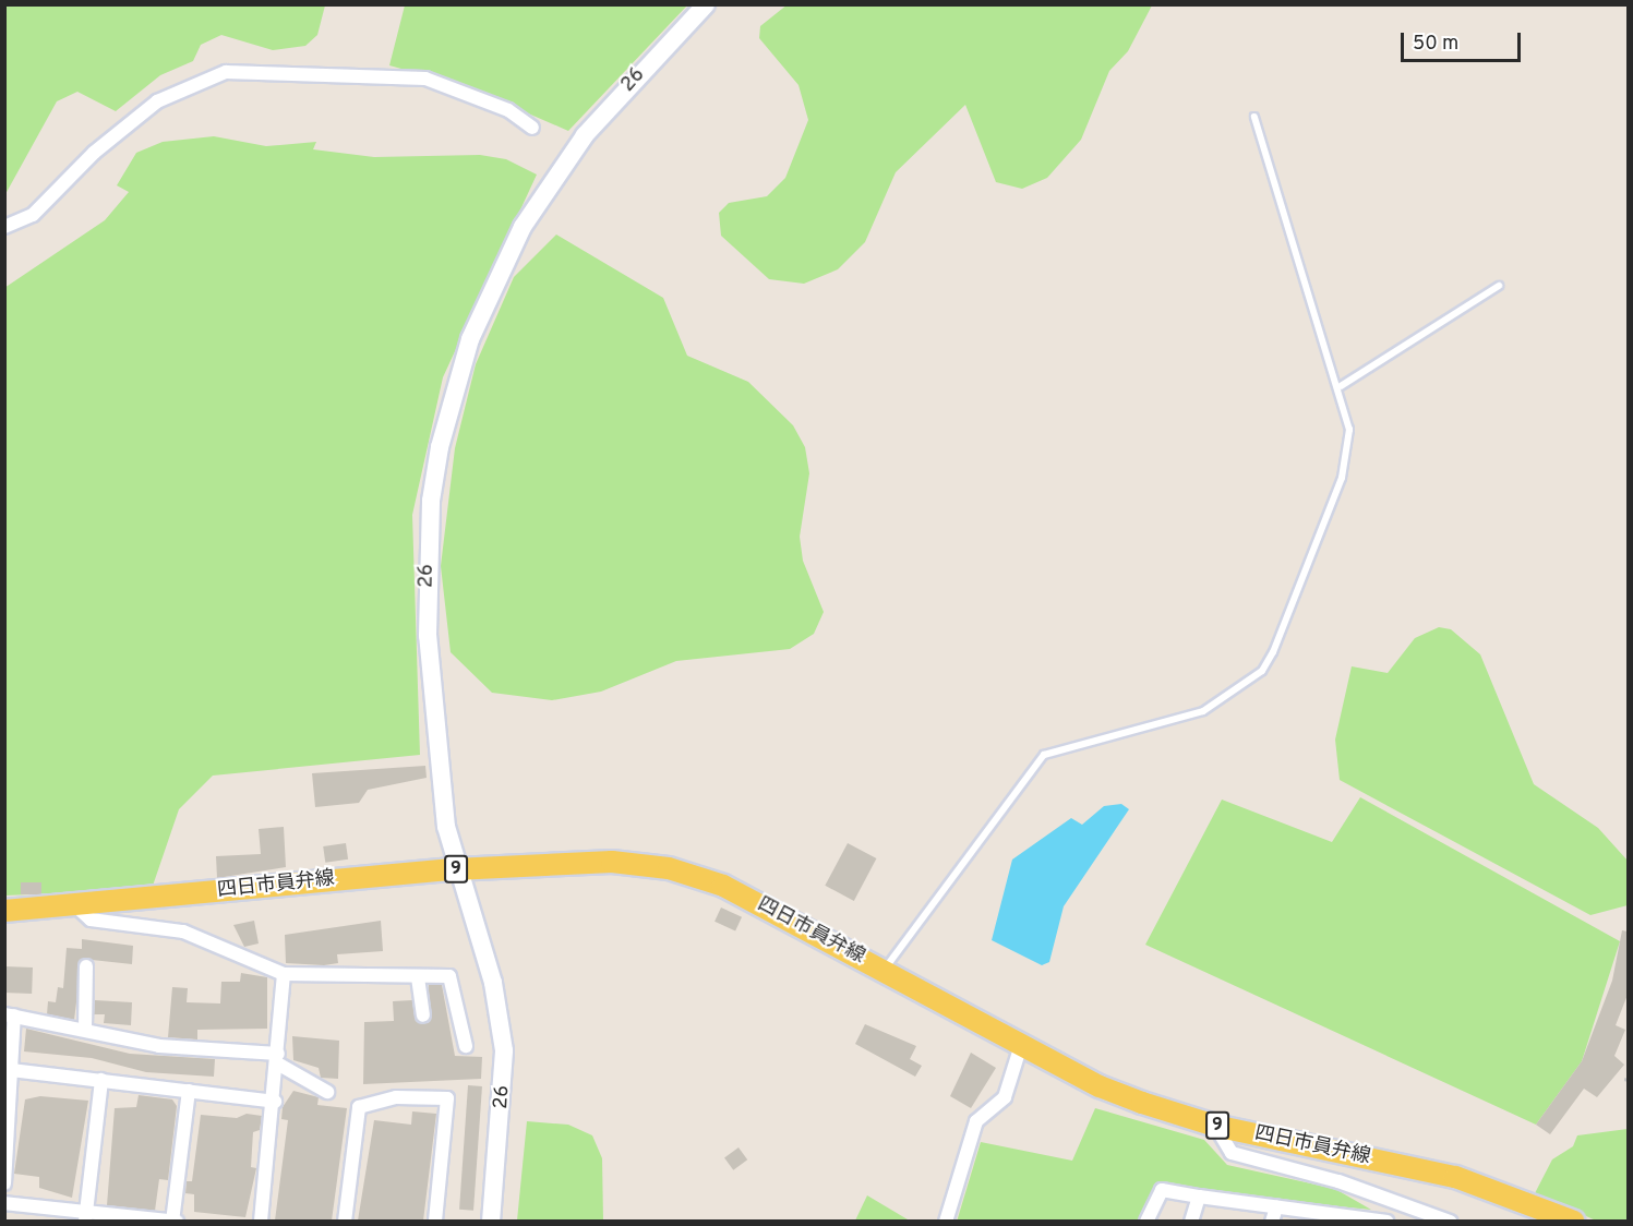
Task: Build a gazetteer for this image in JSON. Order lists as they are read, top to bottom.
{
  "streets": {
    "main road": ["9", "四日市員弁線"],
    "street": ["26"]
  },
  "crossings": [
    ["26", "四日市員弁線"]
  ],
  "scale_bar": "50 m"
}
